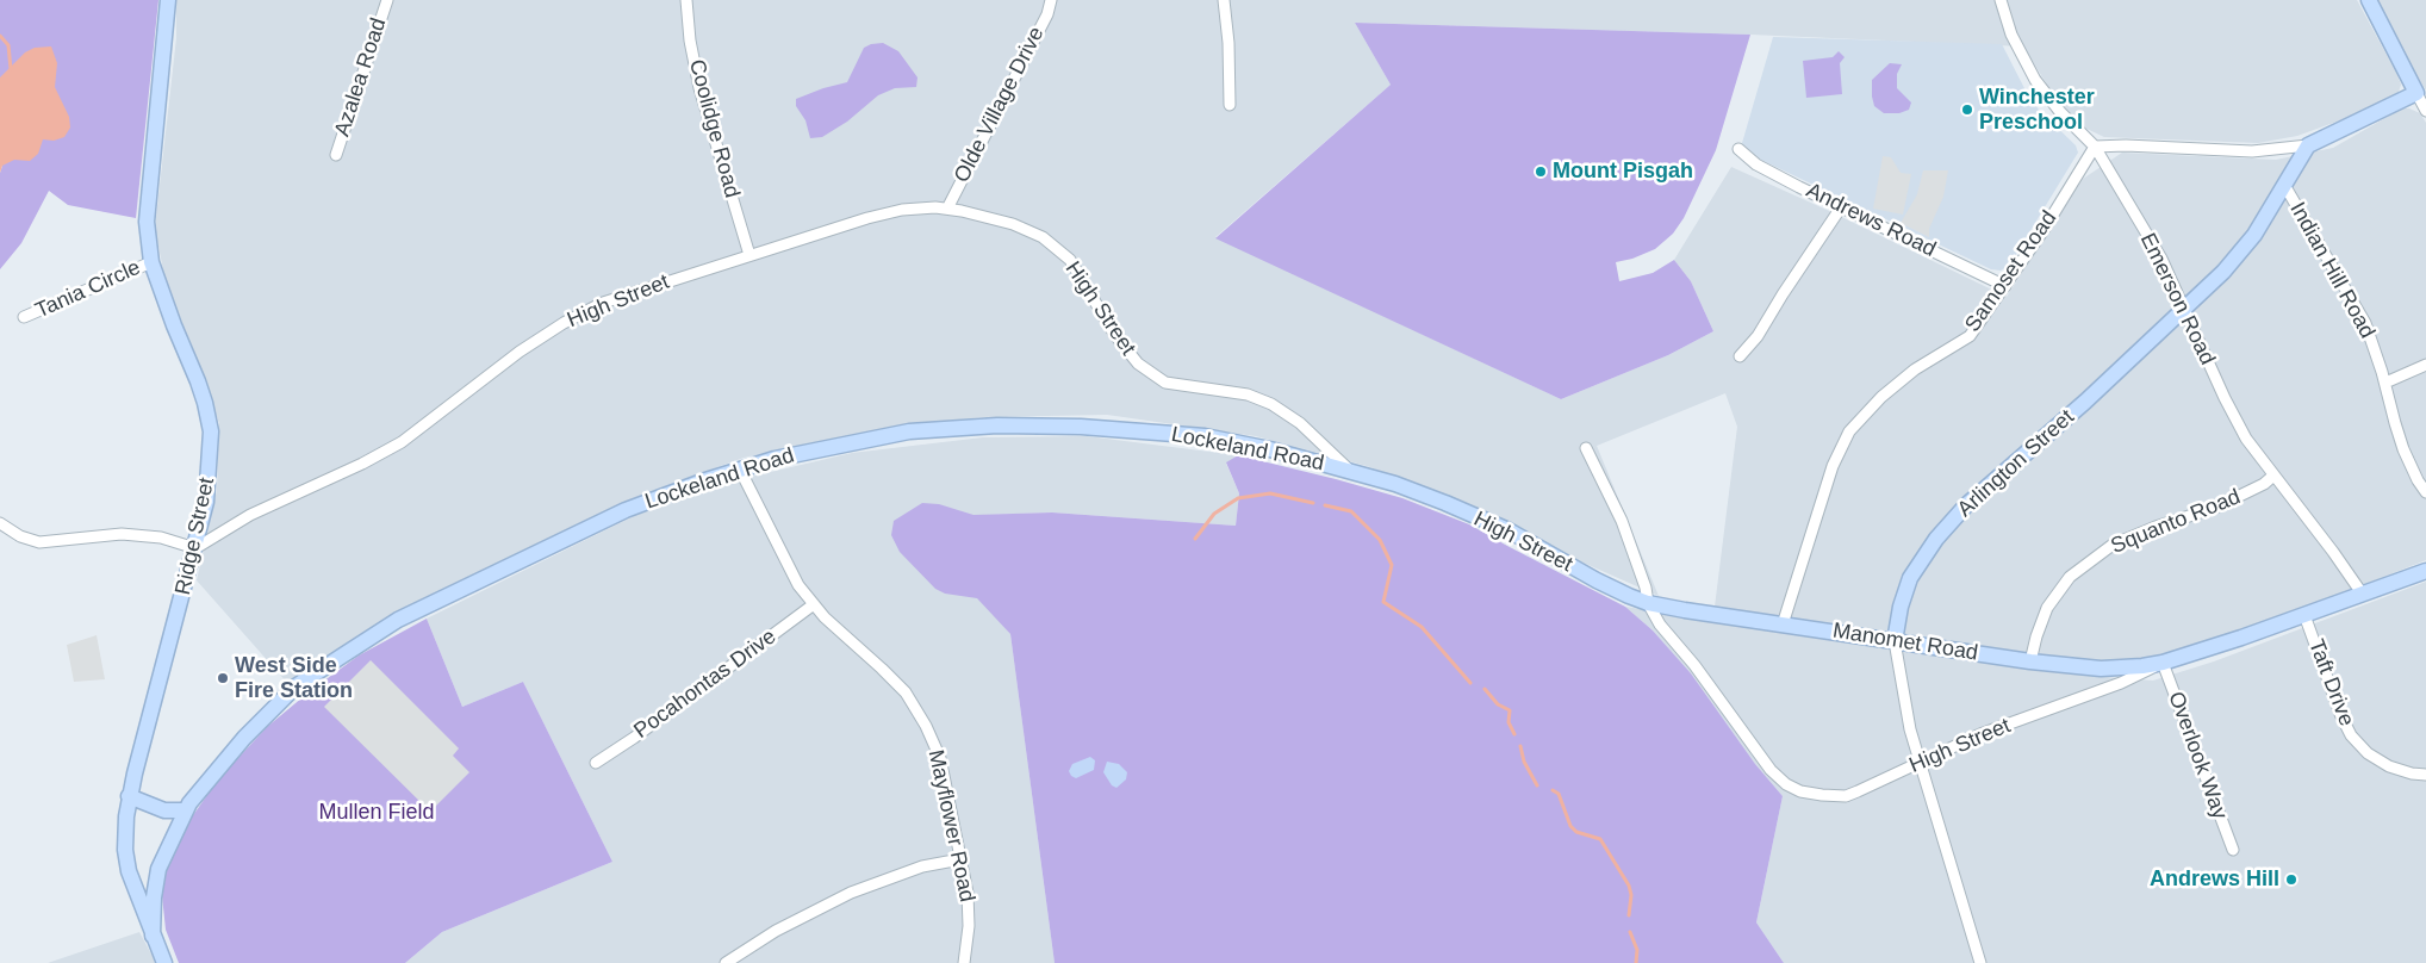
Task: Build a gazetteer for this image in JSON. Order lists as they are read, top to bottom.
{
  "streets": {
    "main road": [
      "High Street",
      "Lockeland Road",
      "Arlington Street",
      "Ridge Street",
      "Manomet Road"
    ],
    "street": [
      "Azalea Road",
      "Olde Village Drive",
      "Coolidge Road",
      "Andrews Road",
      "Indian Hill Road",
      "Samoset Road",
      "Tania Circle",
      "Emerson Road",
      "Squanto Road",
      "Taft Drive",
      "Pocahontas Drive",
      "Overlook Way",
      "Mayflower Road"
    ]
  },
  "crossings": [
    ["Olde Village Drive", "High Street"],
    ["Coolidge Road", "High Street"],
    ["Andrews Road", "Samoset Road"],
    ["Indian Hill Road", "Arlington Street"],
    ["Samoset Road", "Emerson Road"],
    ["Samoset Road", "Manomet Road"],
    ["Tania Circle", "Ridge Street"],
    ["Emerson Road", "High Street"],
    ["Emerson Road", "Arlington Street"],
    ["Emerson Road", "Squanto Road"],
    ["High Street", "Lockeland Road"],
    ["High Street", "Arlington Street"],
    ["High Street", "Ridge Street"],
    ["High Street", "Manomet Road"],
    ["High Street", "Taft Drive"],
    ["High Street", "Overlook Way"],
    ["Lockeland Road", "Ridge Street"],
    ["Lockeland Road", "Mayflower Road"],
    ["Arlington Street", "Manomet Road"],
    ["Squanto Road", "Manomet Road"],
    ["Manomet Road", "Overlook Way"],
    ["Pocahontas Drive", "Mayflower Road"]
  ],
  "parks": ["Mullen Field"],
  "places": [
    "Winchester Preschool",
    "Mount Pisgah",
    "West Side Fire Station",
    "Andrews Hill"
  ]
}
